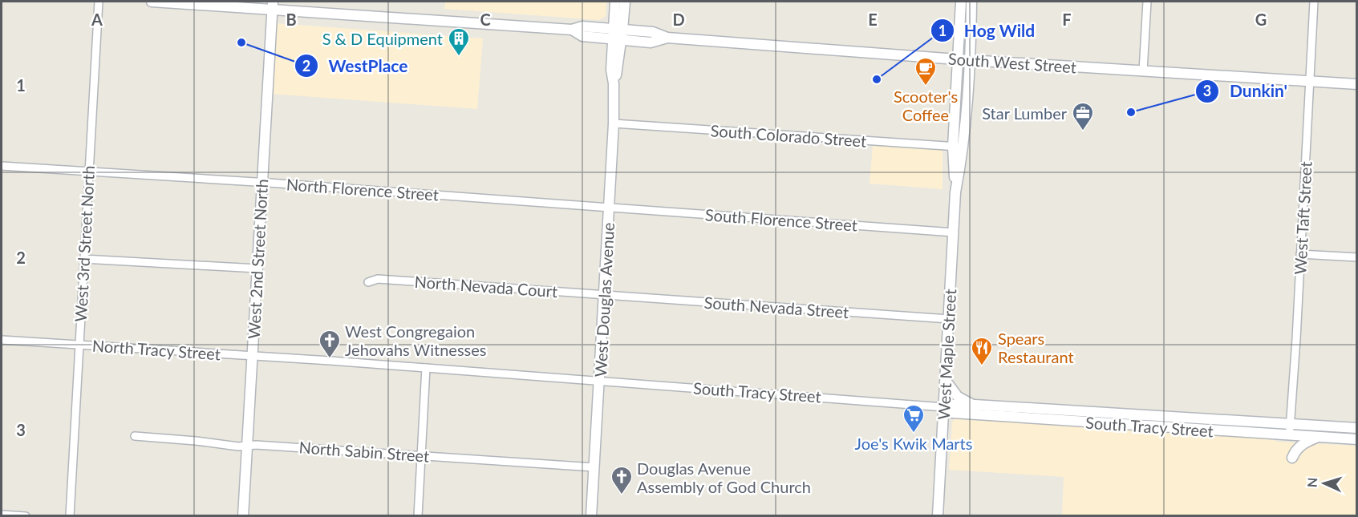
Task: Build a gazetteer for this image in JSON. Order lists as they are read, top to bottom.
{
  "streets": {
    "street": [
      "South West Street",
      "South Colorado Street",
      "North Florence Street",
      "West Taft Street",
      "South Florence Street",
      "West 3rd Street North",
      "West 2nd Street North",
      "North Nevada Court",
      "West Douglas Avenue",
      "South Nevada Street",
      "North Tracy Street",
      "West Maple Street",
      "South Tracy Street",
      "North Sabin Street"
    ]
  },
  "crossings": [
    ["South West Street", "West Taft Street"],
    ["South West Street", "West 2nd Street North"],
    ["South West Street", "West Douglas Avenue"],
    ["South West Street", "West Maple Street"],
    ["South Colorado Street", "West Douglas Avenue"],
    ["South Colorado Street", "West Maple Street"],
    ["North Florence Street", "South Florence Street"],
    ["North Florence Street", "West 3rd Street North"],
    ["North Florence Street", "West 2nd Street North"],
    ["North Florence Street", "West Douglas Avenue"],
    ["West Taft Street", "South Tracy Street"],
    ["South Florence Street", "West Douglas Avenue"],
    ["South Florence Street", "West Maple Street"],
    ["West 3rd Street North", "North Tracy Street"],
    ["West 2nd Street North", "North Tracy Street"],
    ["West 2nd Street North", "North Sabin Street"],
    ["North Nevada Court", "West Douglas Avenue"],
    ["North Nevada Court", "South Nevada Street"],
    ["West Douglas Avenue", "South Nevada Street"],
    ["West Douglas Avenue", "North Tracy Street"],
    ["West Douglas Avenue", "South Tracy Street"],
    ["West Douglas Avenue", "North Sabin Street"],
    ["South Nevada Street", "West Maple Street"],
    ["North Tracy Street", "South Tracy Street"],
    ["West Maple Street", "South Tracy Street"]
  ],
  "places": {
    "other": ["WestPlace", "Hog Wild", "Dunkin'"],
    "building": ["S & D Equipment"],
    "cafe": ["Scooter's Coffee"],
    "office": ["Star Lumber"],
    "church": ["West Congregaion Jehovahs Witnesses", "Douglas Avenue Assembly of God Church"],
    "restaurant": ["Spears Restaurant"],
    "supermarket": ["Joe's Kwik Marts"]
  },
  "north": "left",
  "grid": {
    "columns": [
      "A",
      "B",
      "C",
      "D",
      "E",
      "F",
      "G"
    ],
    "rows": ["1", "2", "3"]
  }
}
